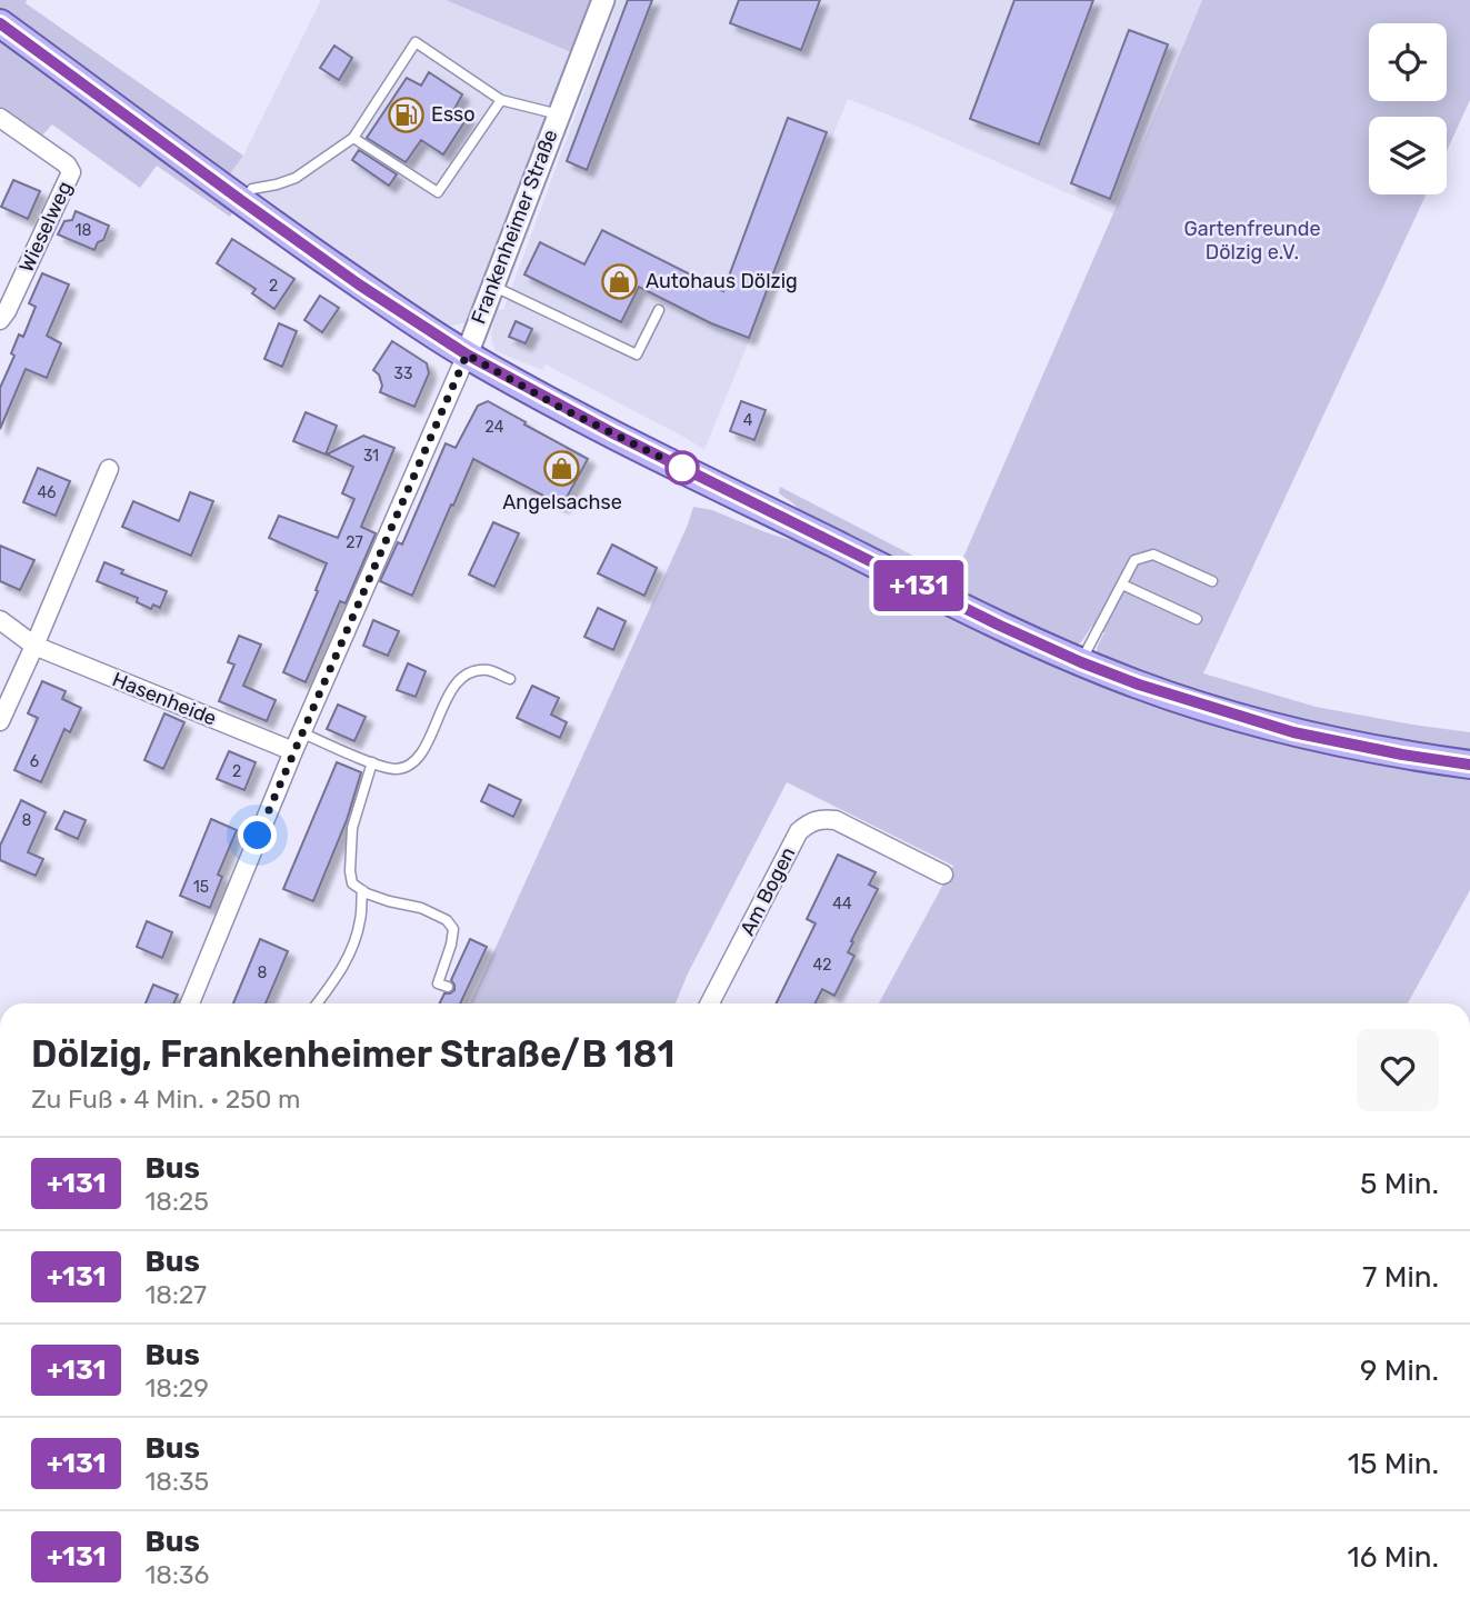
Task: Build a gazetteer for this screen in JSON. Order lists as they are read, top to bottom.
{
  "streets": {
    "street": [
      "Wieselweg",
      "Frankenheimer Straße",
      "Hasenheide",
      "Am Bogen"
    ]
  },
  "crossings": [
    ["Frankenheimer Straße", "Hasenheide"]
  ],
  "parks": ["Gartenfreunde Dölzig e.V."],
  "places": {
    "fuel station": ["Esso"],
    "shop": ["Autohaus Dölzig", "Angelsachse"]
  },
  "lines": ["bus line +131"],
  "house_numbers": [
    "18",
    "2",
    "33",
    "4",
    "24",
    "31",
    "46",
    "27",
    "6",
    "2",
    "8",
    "15",
    "44",
    "42",
    "8"
  ],
  "page": {
    "on_map": "+131",
    "heading": ["Dölzig, Frankenheimer Straße/B 181", "Zu Fuß · 4 Min. · 250 m"],
    "list": [
      {
        "mark": "+131",
        "name": "Bus",
        "note": "18:25",
        "value": "5 Min."
      },
      {
        "mark": "+131",
        "name": "Bus",
        "note": "18:27",
        "value": "7 Min."
      },
      {
        "mark": "+131",
        "name": "Bus",
        "note": "18:29",
        "value": "9 Min."
      },
      {
        "mark": "+131",
        "name": "Bus",
        "note": "18:35",
        "value": "15 Min."
      },
      {
        "mark": "+131",
        "name": "Bus",
        "note": "18:36",
        "value": "16 Min."
      }
    ]
  }
}
